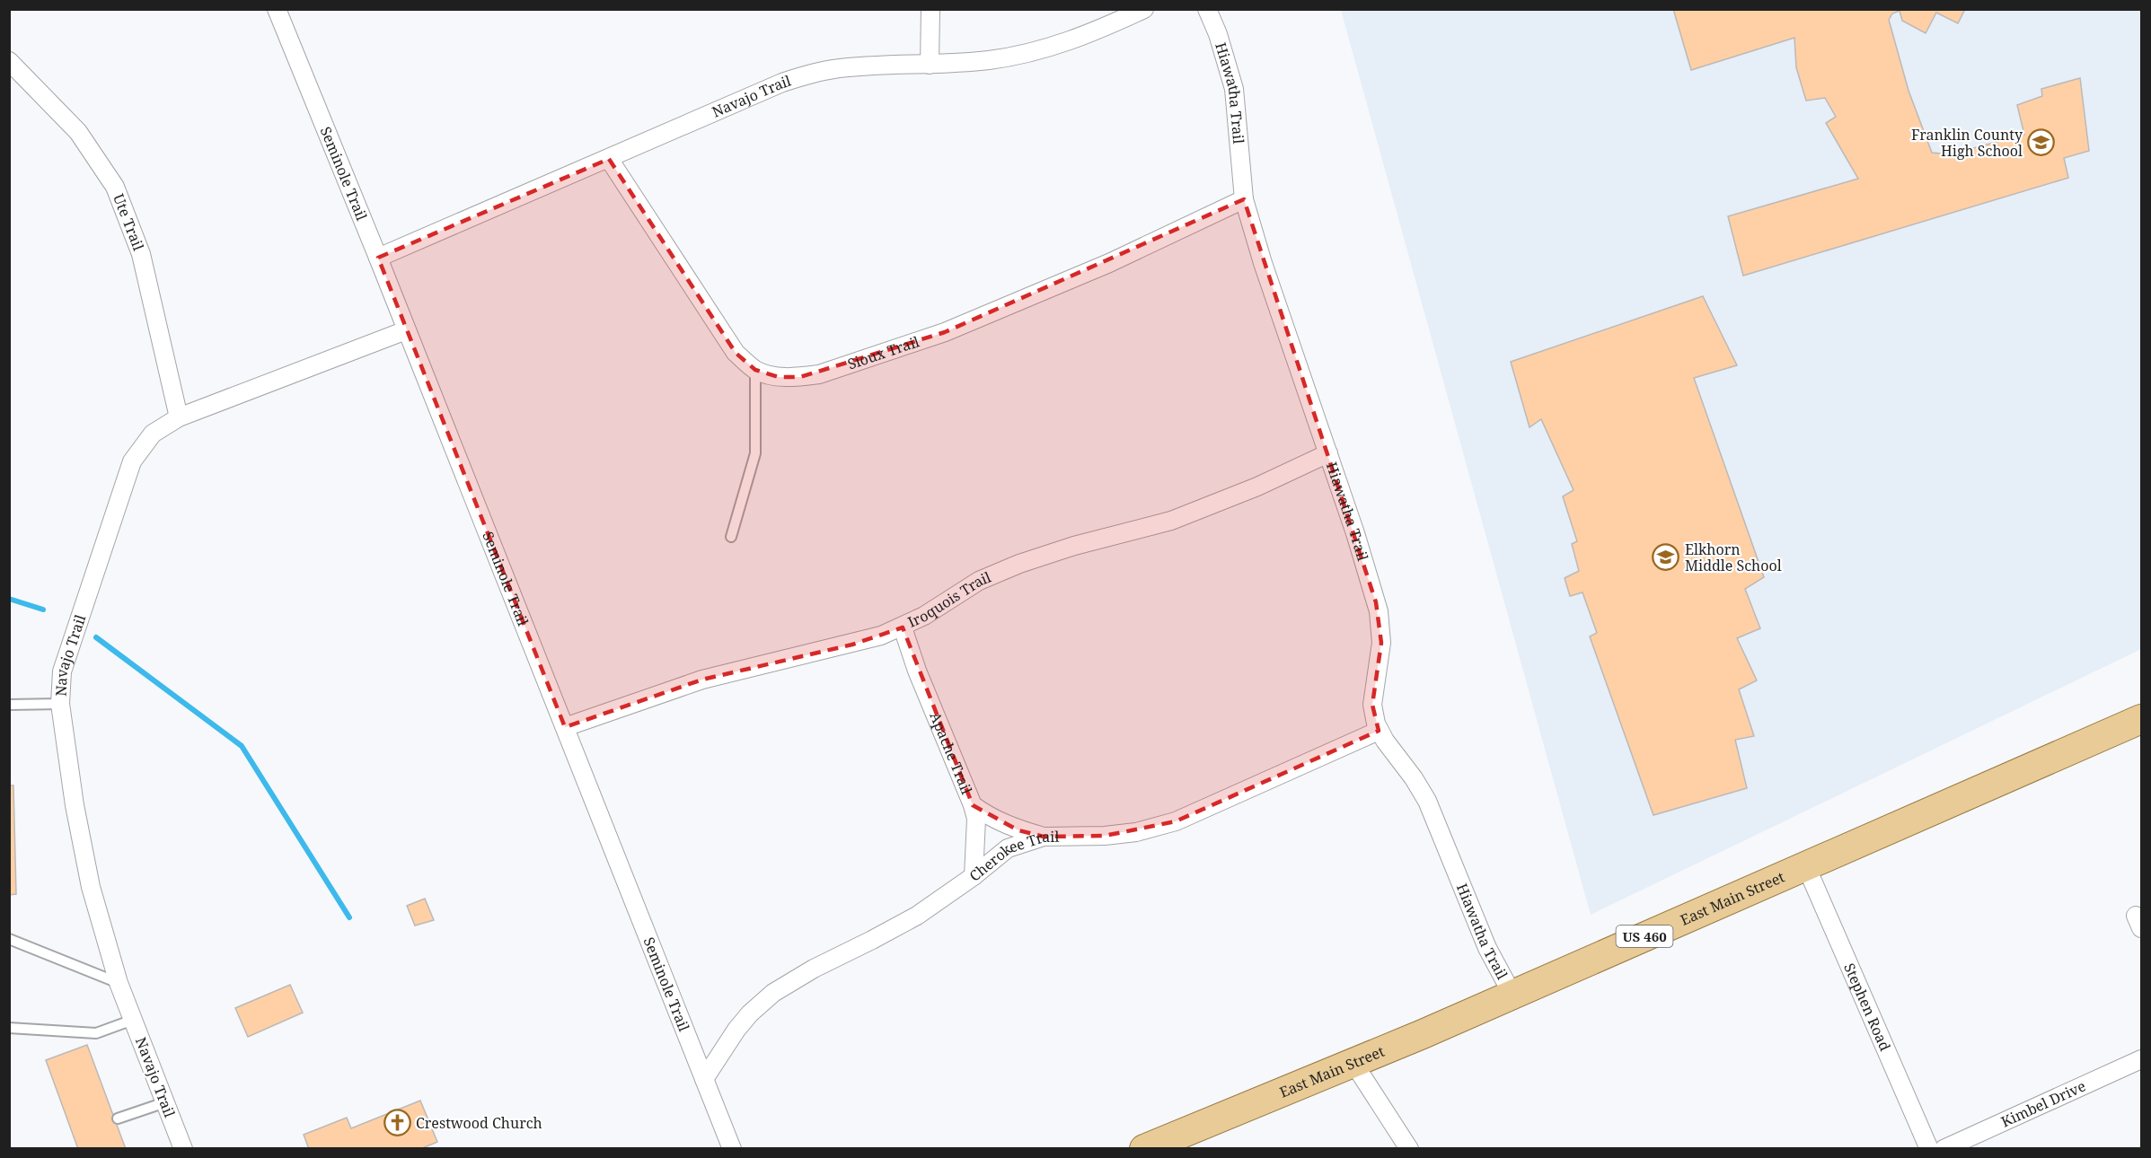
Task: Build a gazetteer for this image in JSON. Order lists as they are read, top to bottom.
{
  "streets": {
    "main road": ["East Main Street", "US 460"],
    "street": [
      "Hiawatha Trail",
      "Navajo Trail",
      "Seminole Trail",
      "Ute Trail",
      "Sioux Trail",
      "Iroquois Trail",
      "Apache Trail",
      "Cherokee Trail",
      "Stephen Road",
      "Kimbel Drive"
    ]
  },
  "crossings": [
    ["Hiawatha Trail", "Sioux Trail"],
    ["Hiawatha Trail", "Iroquois Trail"],
    ["Hiawatha Trail", "Cherokee Trail"],
    ["Hiawatha Trail", "East Main Street"],
    ["Navajo Trail", "Seminole Trail"],
    ["Navajo Trail", "Ute Trail"],
    ["Navajo Trail", "Sioux Trail"],
    ["Seminole Trail", "Iroquois Trail"],
    ["Seminole Trail", "Cherokee Trail"],
    ["Iroquois Trail", "Apache Trail"],
    ["Apache Trail", "Cherokee Trail"],
    ["East Main Street", "Stephen Road"]
  ],
  "places": {
    "school or university": ["Franklin County High School", "Elkhorn Middle School"],
    "church": ["Crestwood Church"]
  }
}
